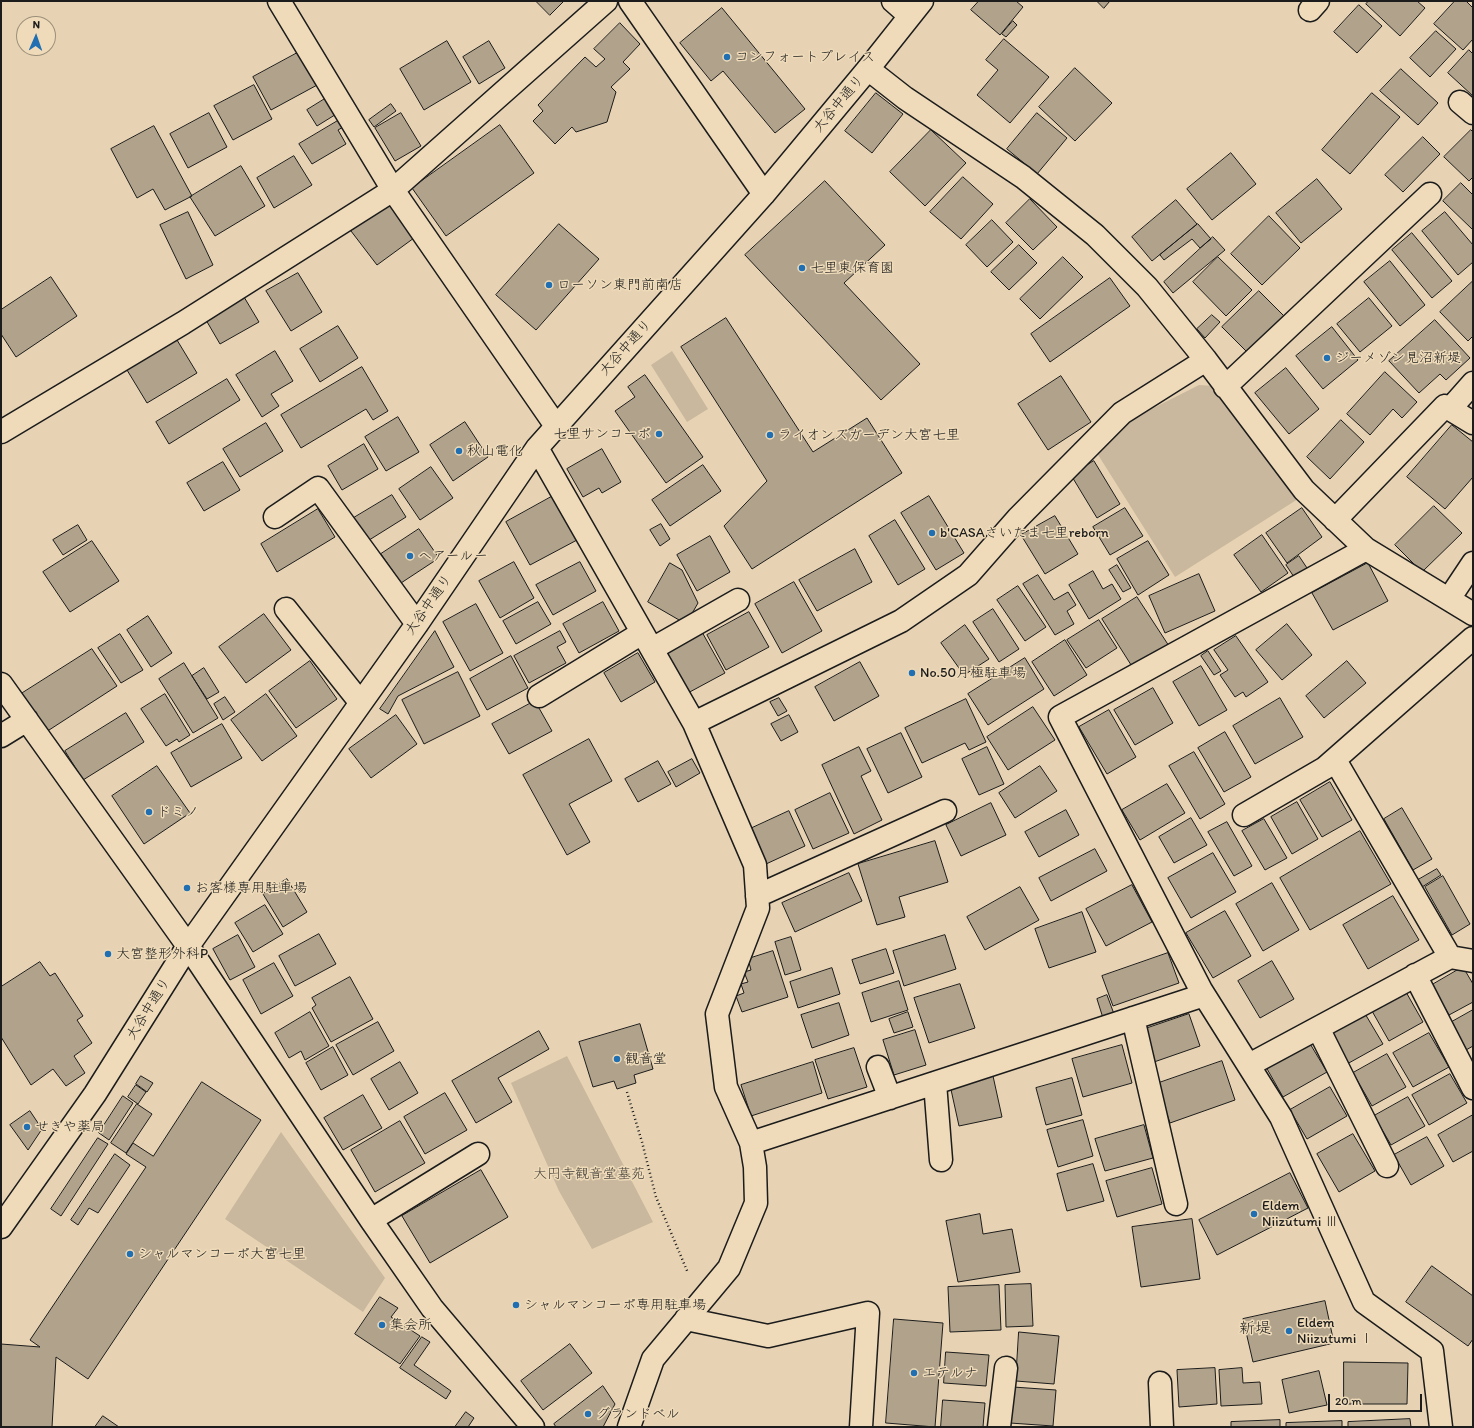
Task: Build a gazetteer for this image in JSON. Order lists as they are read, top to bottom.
{
  "streets": {
    "street": ["大谷中通り"]
  },
  "districts": ["新堤"],
  "parks": ["大円寺観音堂墓苑"],
  "places": [
    "コンフォートプレイス",
    "七里東保育園",
    "ローソン東門前南店",
    "ジーメゾン見沼新堤",
    "七里サンコーポ",
    "ライオンズガーデン大宮七里",
    "秋山電化",
    "b'CASAさいたま七里reborn",
    "ヘアールー",
    "No.50月極駐車場",
    "ドミノ",
    "お客様専用駐車場",
    "大宮整形外科P",
    "観音堂",
    "せきや薬局",
    "Eldem Niizutumi Ⅲ",
    "シャルマンコーポ大宮七里",
    "シャルマンコーポ専用駐車場",
    "集会所",
    "Eldem Niizutumi Ⅰ",
    "エテルナ",
    "グランドベル"
  ],
  "scale_bar": "20 m",
  "north": "top"
}
